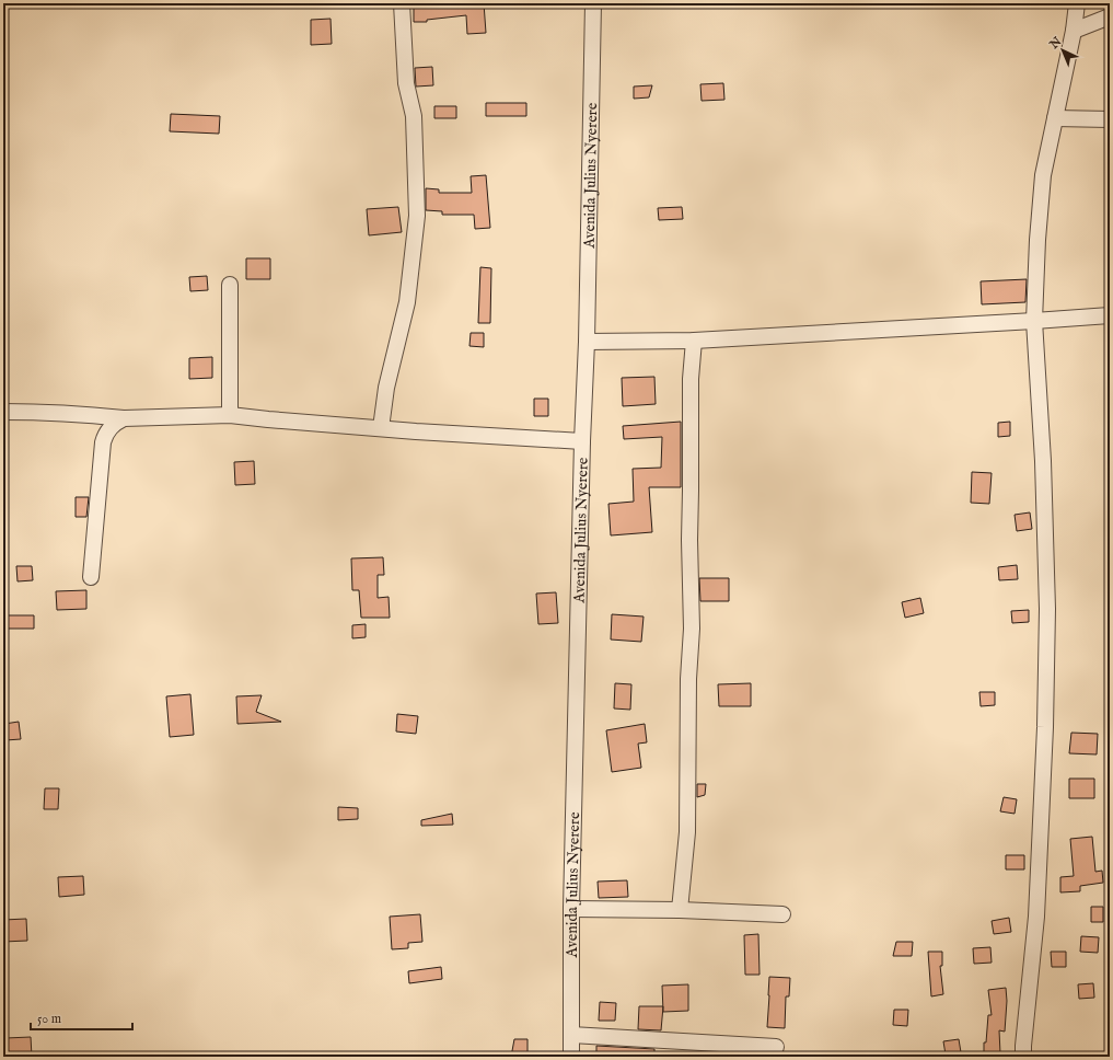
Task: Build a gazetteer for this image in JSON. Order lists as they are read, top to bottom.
{
  "streets": {
    "street": ["Avenida Julius Nyerere"]
  },
  "scale_bar": "50 m",
  "north": "top left"
}
